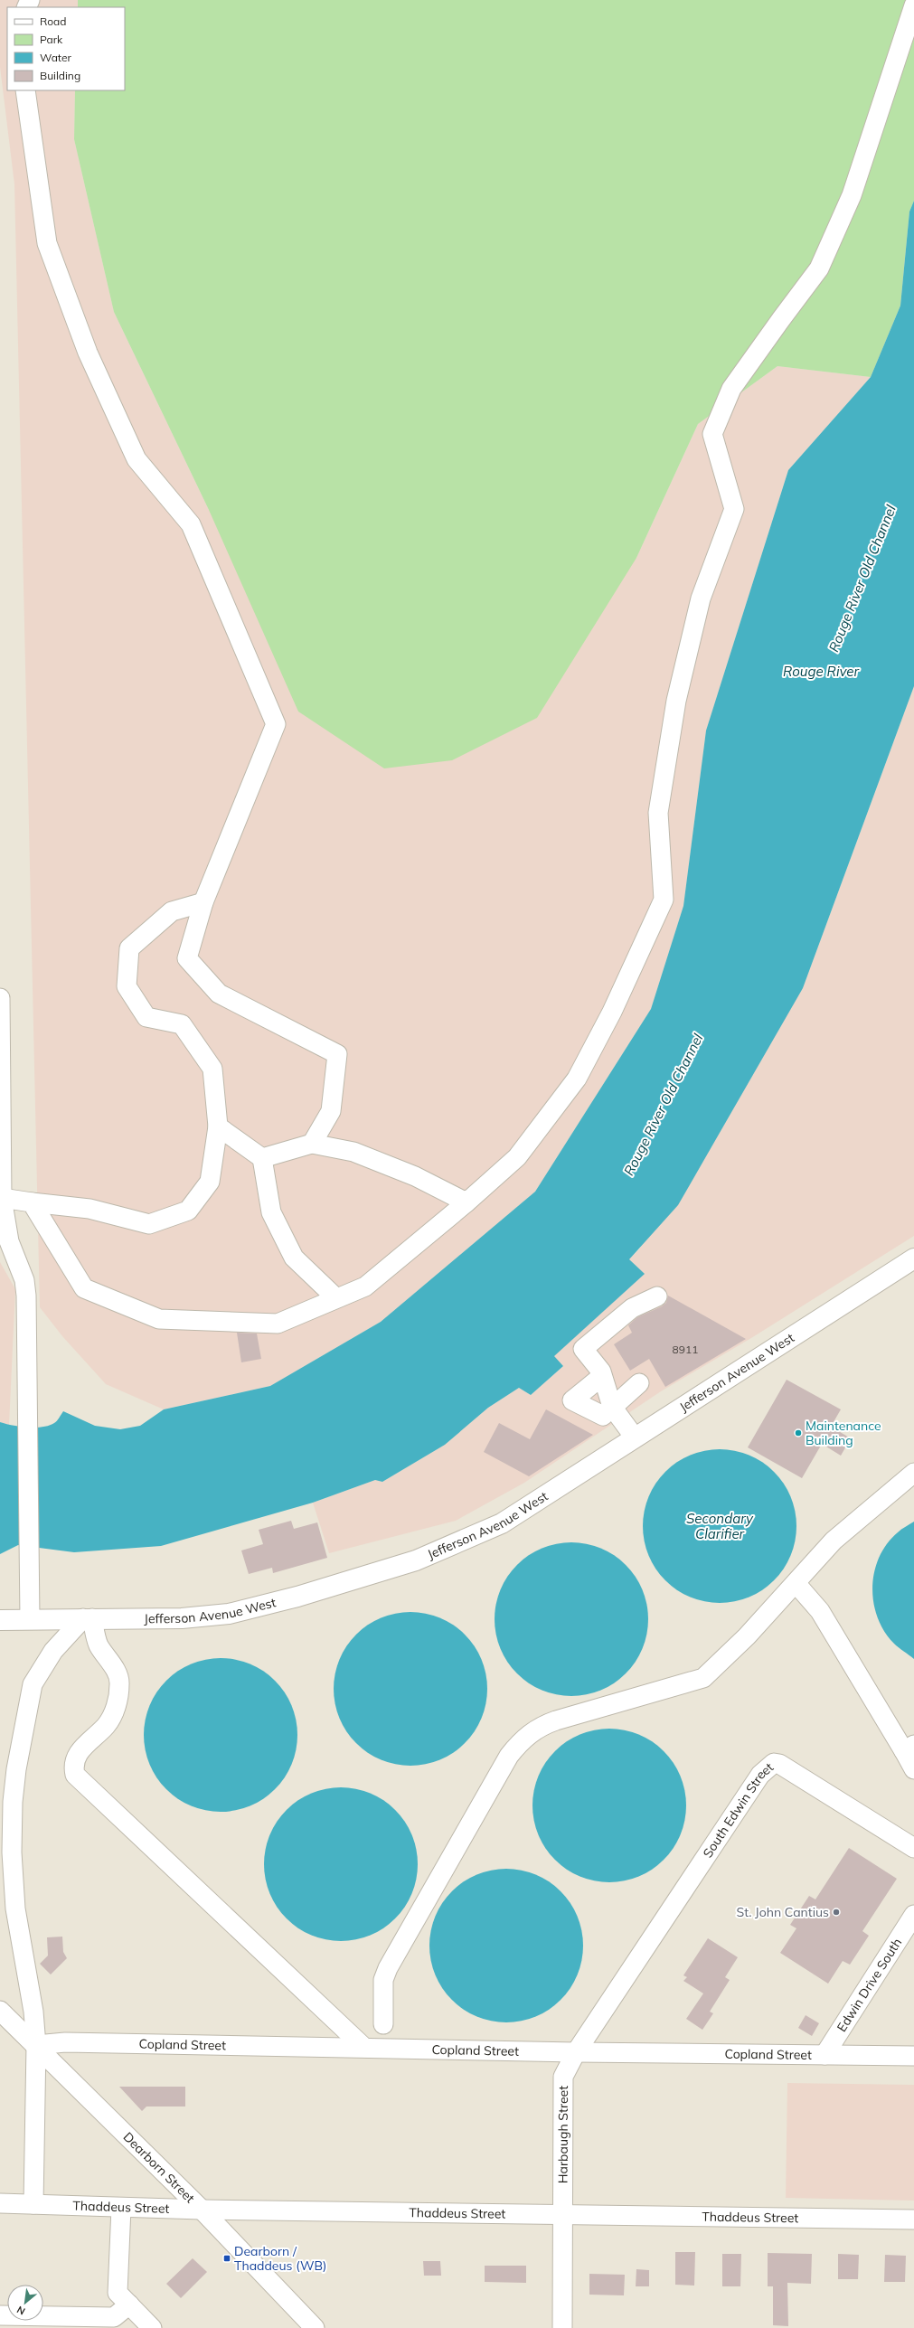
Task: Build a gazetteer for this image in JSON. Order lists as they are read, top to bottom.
{
  "streets": {
    "main road": ["Jefferson Avenue West"],
    "street": [
      "South Edwin Street",
      "Edwin Drive South",
      "Copland Street",
      "Harbaugh Street",
      "Dearborn Street",
      "Thaddeus Street"
    ]
  },
  "crossings": [
    ["South Edwin Street", "Harbaugh Street"],
    ["Edwin Drive South", "Copland Street"],
    ["Copland Street", "Harbaugh Street"],
    ["Copland Street", "Dearborn Street"],
    ["Harbaugh Street", "Thaddeus Street"],
    ["Dearborn Street", "Thaddeus Street"]
  ],
  "water": ["Rouge River Old Channel", "Rouge River", "Secondary Clarifier"],
  "places": {
    "other": ["Maintenance Building", "St. John Cantius"],
    "transit": ["Dearborn / Thaddeus (WB)"]
  },
  "house_numbers": ["8911"],
  "legend": [
    "Road",
    "Park",
    "Water",
    "Building"
  ],
  "north": "bottom left"
}
